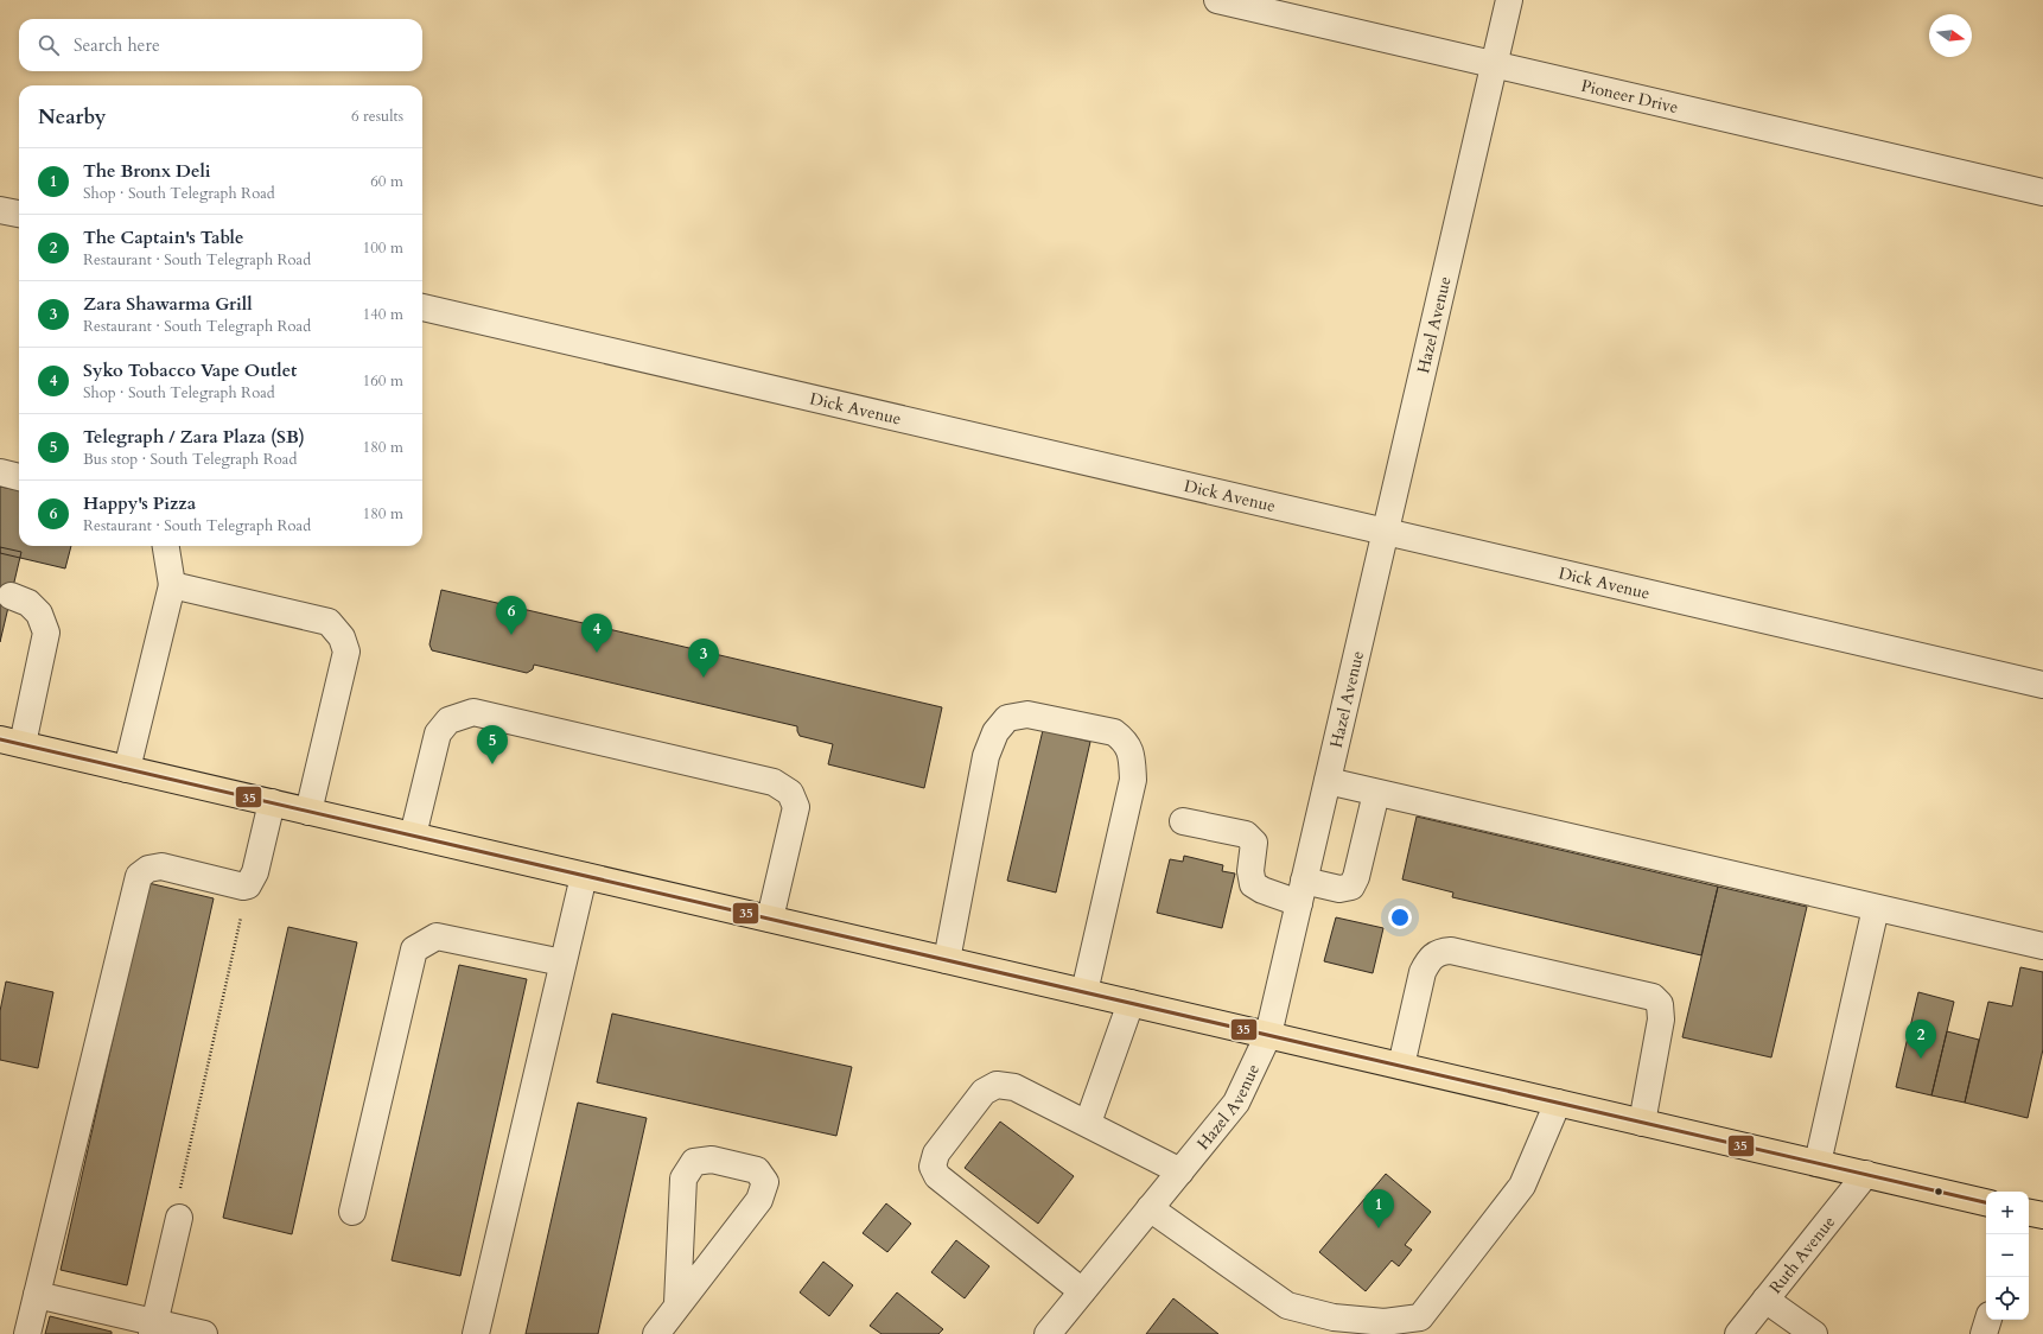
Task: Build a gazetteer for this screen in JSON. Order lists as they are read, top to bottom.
{
  "streets": {
    "street": [
      "Pioneer Drive",
      "Hazel Avenue",
      "Dick Avenue",
      "Ruth Avenue"
    ]
  },
  "crossings": [
    ["Pioneer Drive", "Hazel Avenue"],
    ["Hazel Avenue", "Dick Avenue"]
  ],
  "lines": ["transit line 35"],
  "north": "right",
  "page": {
    "search": "Search here",
    "heading": ["Nearby", "6 results"],
    "list": [
      {
        "mark": "1",
        "name": "The Bronx Deli",
        "note": "Shop · South Telegraph Road",
        "value": "60 m"
      },
      {
        "mark": "2",
        "name": "The Captain's Table",
        "note": "Restaurant · South Telegraph Road",
        "value": "100 m"
      },
      {
        "mark": "3",
        "name": "Zara Shawarma Grill",
        "note": "Restaurant · South Telegraph Road",
        "value": "140 m"
      },
      {
        "mark": "4",
        "name": "Syko Tobacco Vape Outlet",
        "note": "Shop · South Telegraph Road",
        "value": "160 m"
      },
      {
        "mark": "5",
        "name": "Telegraph / Zara Plaza (SB)",
        "note": "Bus stop · South Telegraph Road",
        "value": "180 m"
      },
      {
        "mark": "6",
        "name": "Happy's Pizza",
        "note": "Restaurant · South Telegraph Road",
        "value": "180 m"
      }
    ],
    "pins": [
      "6",
      "4",
      "3",
      "5",
      "2",
      "1"
    ],
    "map_buttons": ["+", "−"]
  }
}
